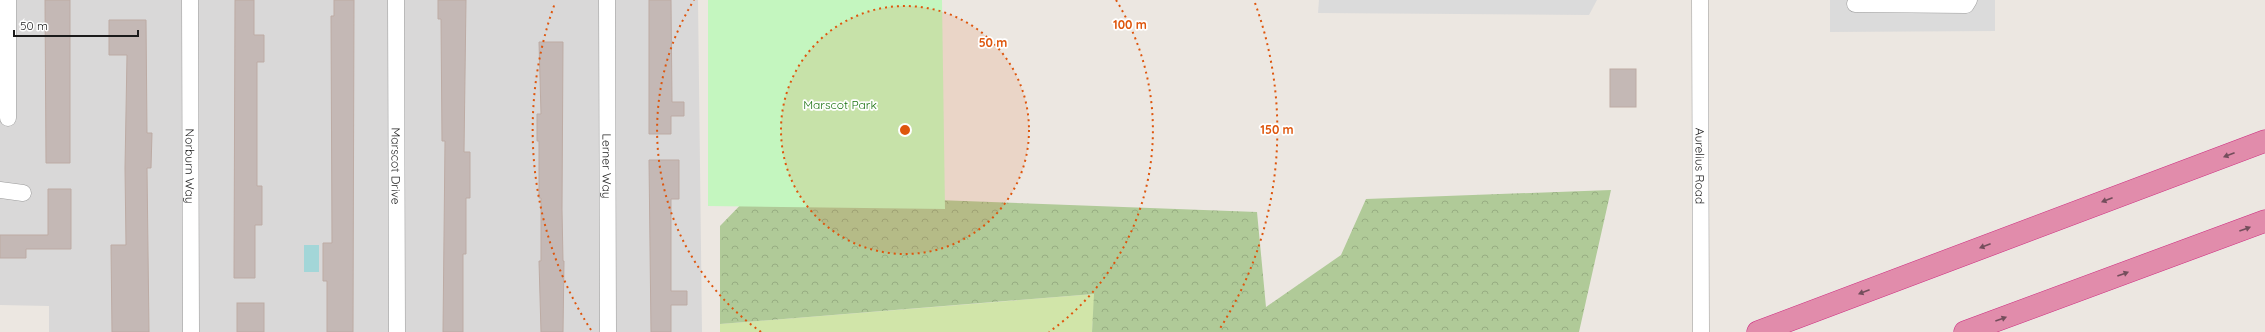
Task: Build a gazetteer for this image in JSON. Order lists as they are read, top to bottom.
{
  "streets": {
    "street": [
      "Norburn Way",
      "Marscot Drive",
      "Lerner Way",
      "Aurelius Road"
    ]
  },
  "parks": ["Marscot Park"],
  "scale_bar": "50 m",
  "rings": ["100 m", "50 m", "150 m"]
}
